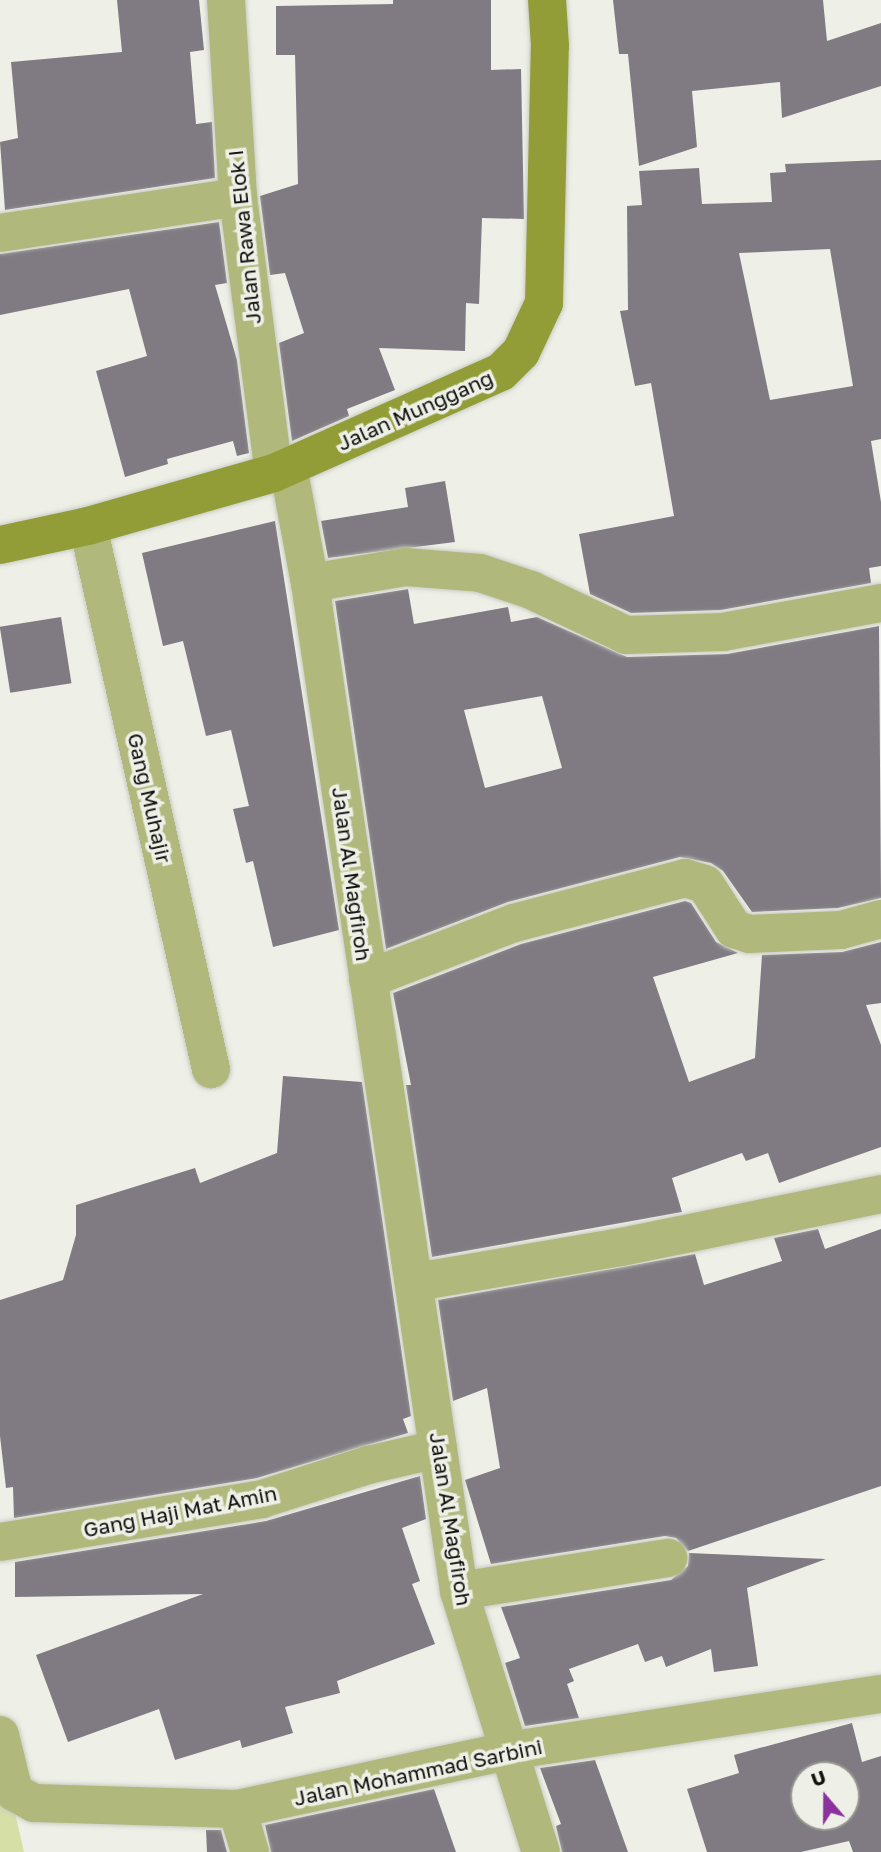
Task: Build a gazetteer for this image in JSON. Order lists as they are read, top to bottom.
{
  "streets": {
    "street": [
      "Jalan Rawa Elok I",
      "Jalan Munggang",
      "Gang Muhajir",
      "Jalan Al Magfiroh",
      "Gang Haji Mat Amin",
      "Jalan Mohammad Sarbini"
    ]
  },
  "crossings": [
    ["Jalan Rawa Elok I", "Jalan Munggang"],
    ["Jalan Rawa Elok I", "Jalan Al Magfiroh"],
    ["Jalan Munggang", "Gang Muhajir"],
    ["Jalan Munggang", "Jalan Al Magfiroh"],
    ["Jalan Al Magfiroh", "Gang Haji Mat Amin"],
    ["Jalan Al Magfiroh", "Jalan Mohammad Sarbini"]
  ],
  "north": "top"
}
